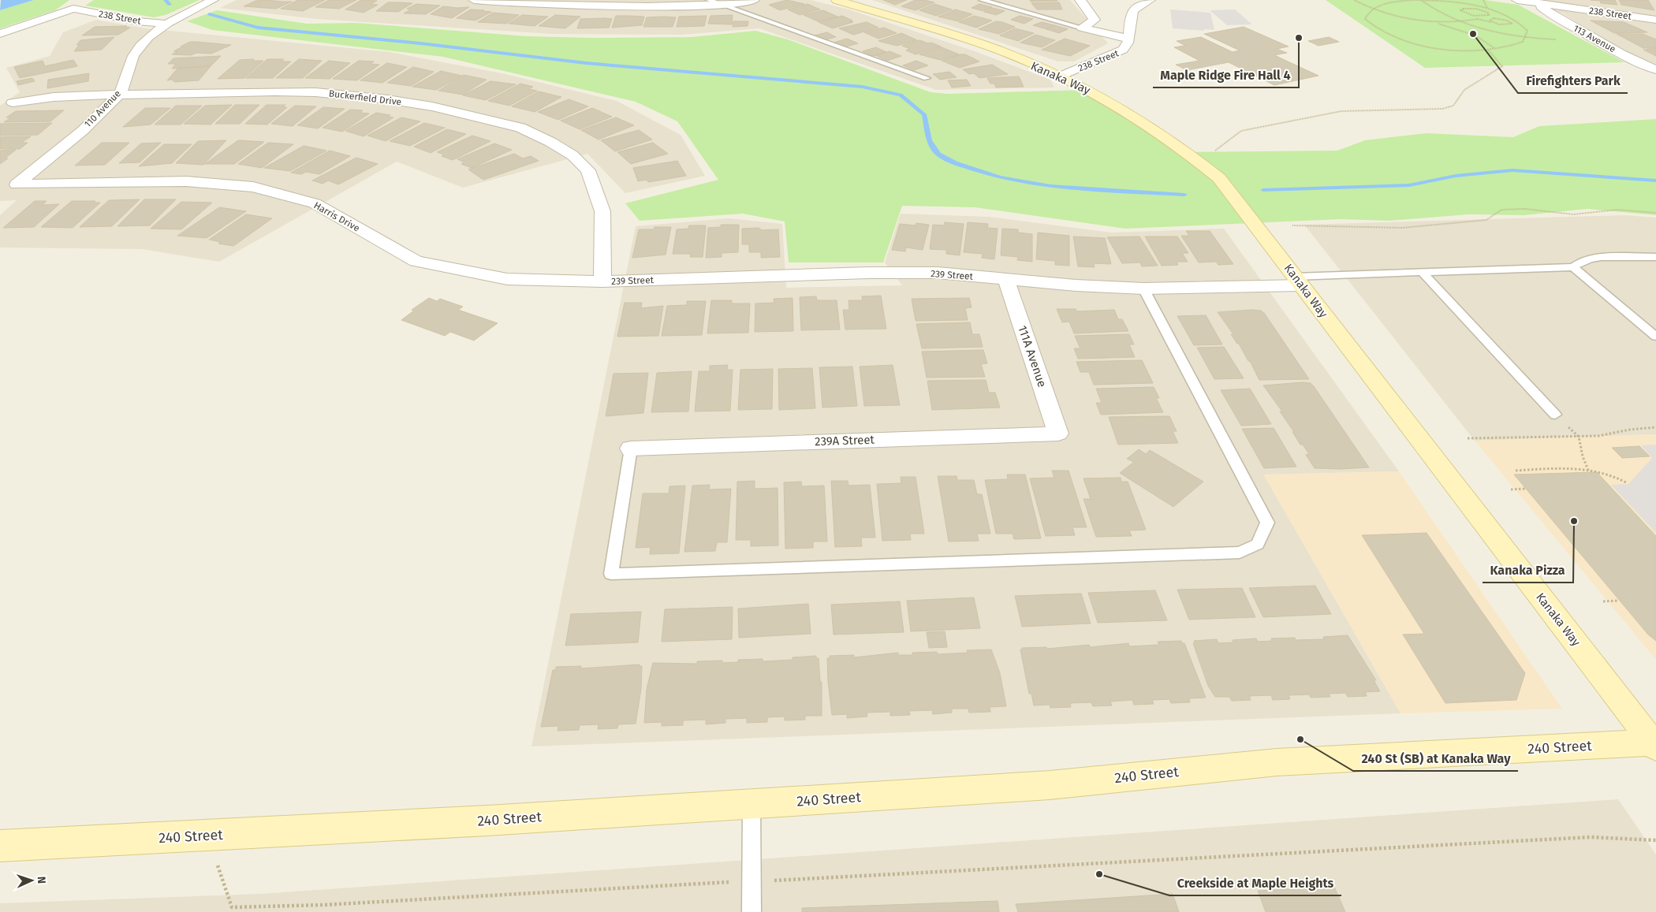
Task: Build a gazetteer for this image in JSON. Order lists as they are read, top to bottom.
{
  "streets": {
    "main road": ["Kanaka Way", "240 Street"],
    "street": [
      "238 Street",
      "113 Avenue",
      "Buckerfield Drive",
      "110 Avenue",
      "Harris Drive",
      "239 Street",
      "111A Avenue",
      "239A Street"
    ]
  },
  "crossings": [
    ["238 Street", "113 Avenue"],
    ["238 Street", "Kanaka Way"],
    ["238 Street", "110 Avenue"],
    ["Kanaka Way", "239 Street"],
    ["Kanaka Way", "240 Street"],
    ["Buckerfield Drive", "110 Avenue"],
    ["Buckerfield Drive", "Harris Drive"],
    ["Buckerfield Drive", "239 Street"],
    ["110 Avenue", "Harris Drive"],
    ["Harris Drive", "239 Street"],
    ["239 Street", "111A Avenue"],
    ["111A Avenue", "239A Street"]
  ],
  "places": [
    "Firefighters Park",
    "Maple Ridge Fire Hall 4",
    "Kanaka Pizza",
    "240 St (SB) at Kanaka Way",
    "Creekside at Maple Heights"
  ],
  "north": "right"
}
